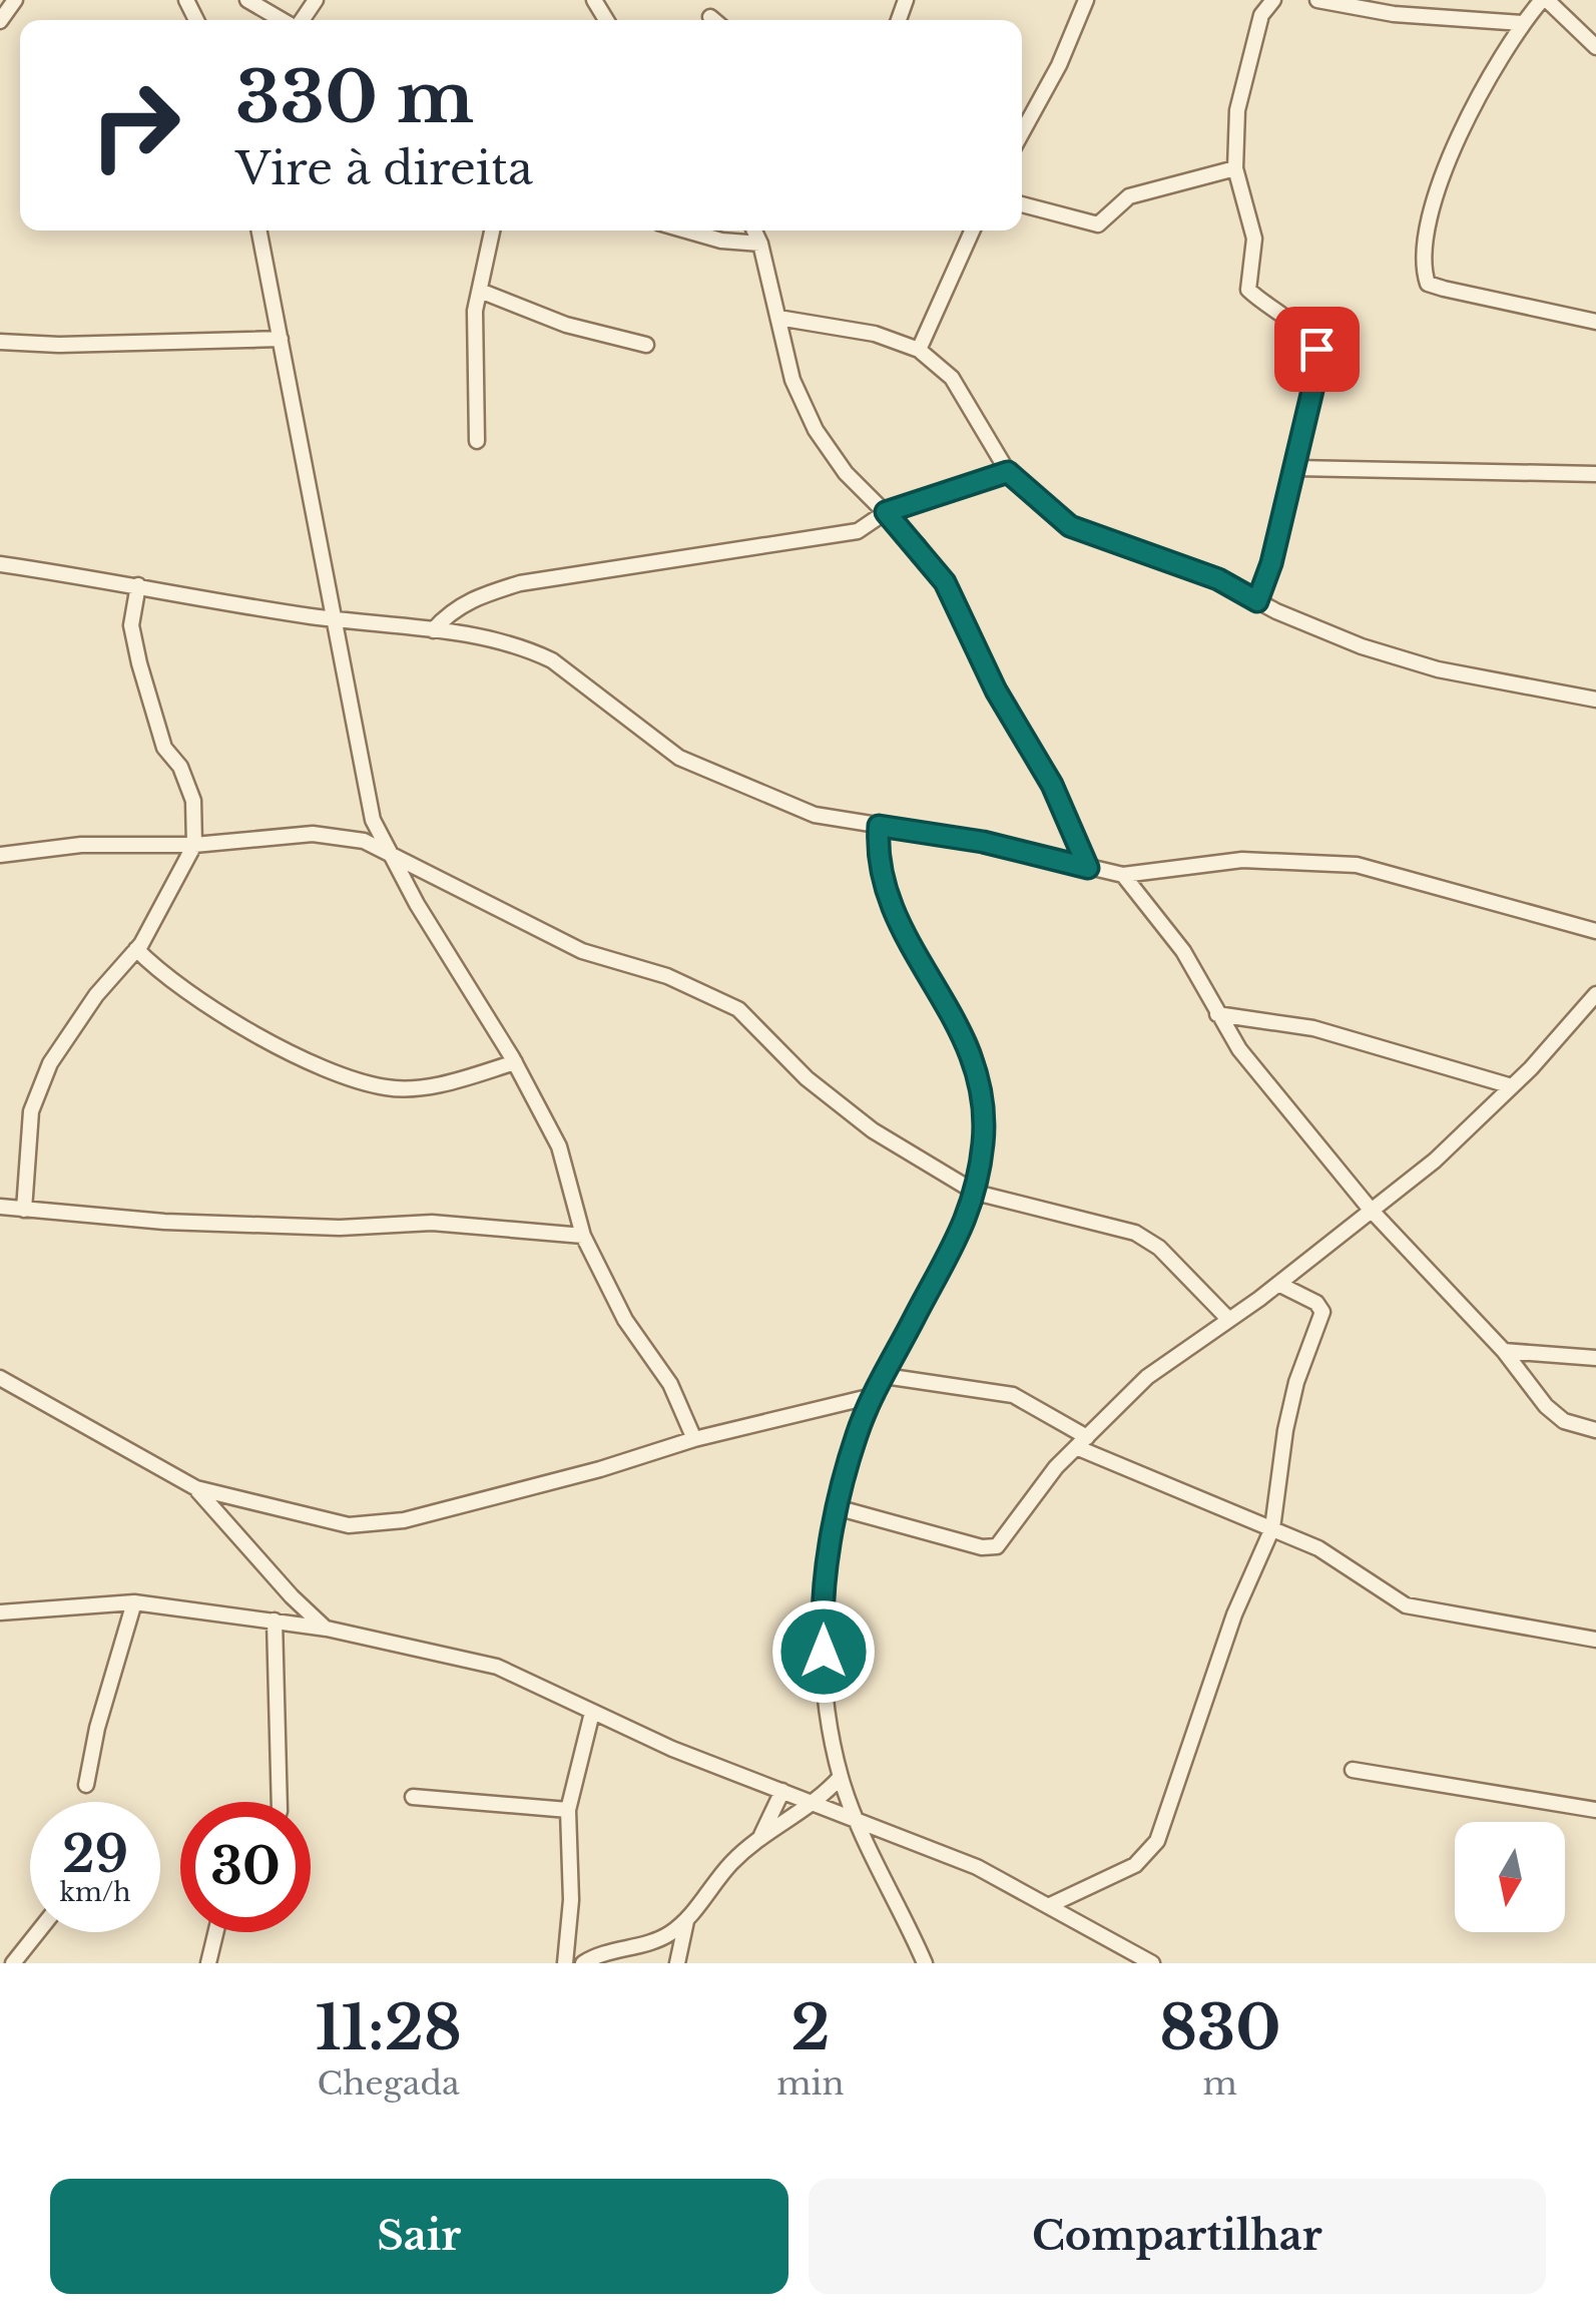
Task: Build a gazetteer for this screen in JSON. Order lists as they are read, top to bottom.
{
  "north": "bottom",
  "page": {
    "turn": ["330 m", "Vire à direita"],
    "speed": "29 km/h",
    "limit": "30",
    "eta": [
      "11:28",
      "Chegada",
      "2",
      "min",
      "830",
      "m"
    ],
    "buttons": ["Sair", "Compartilhar"]
  }
}
